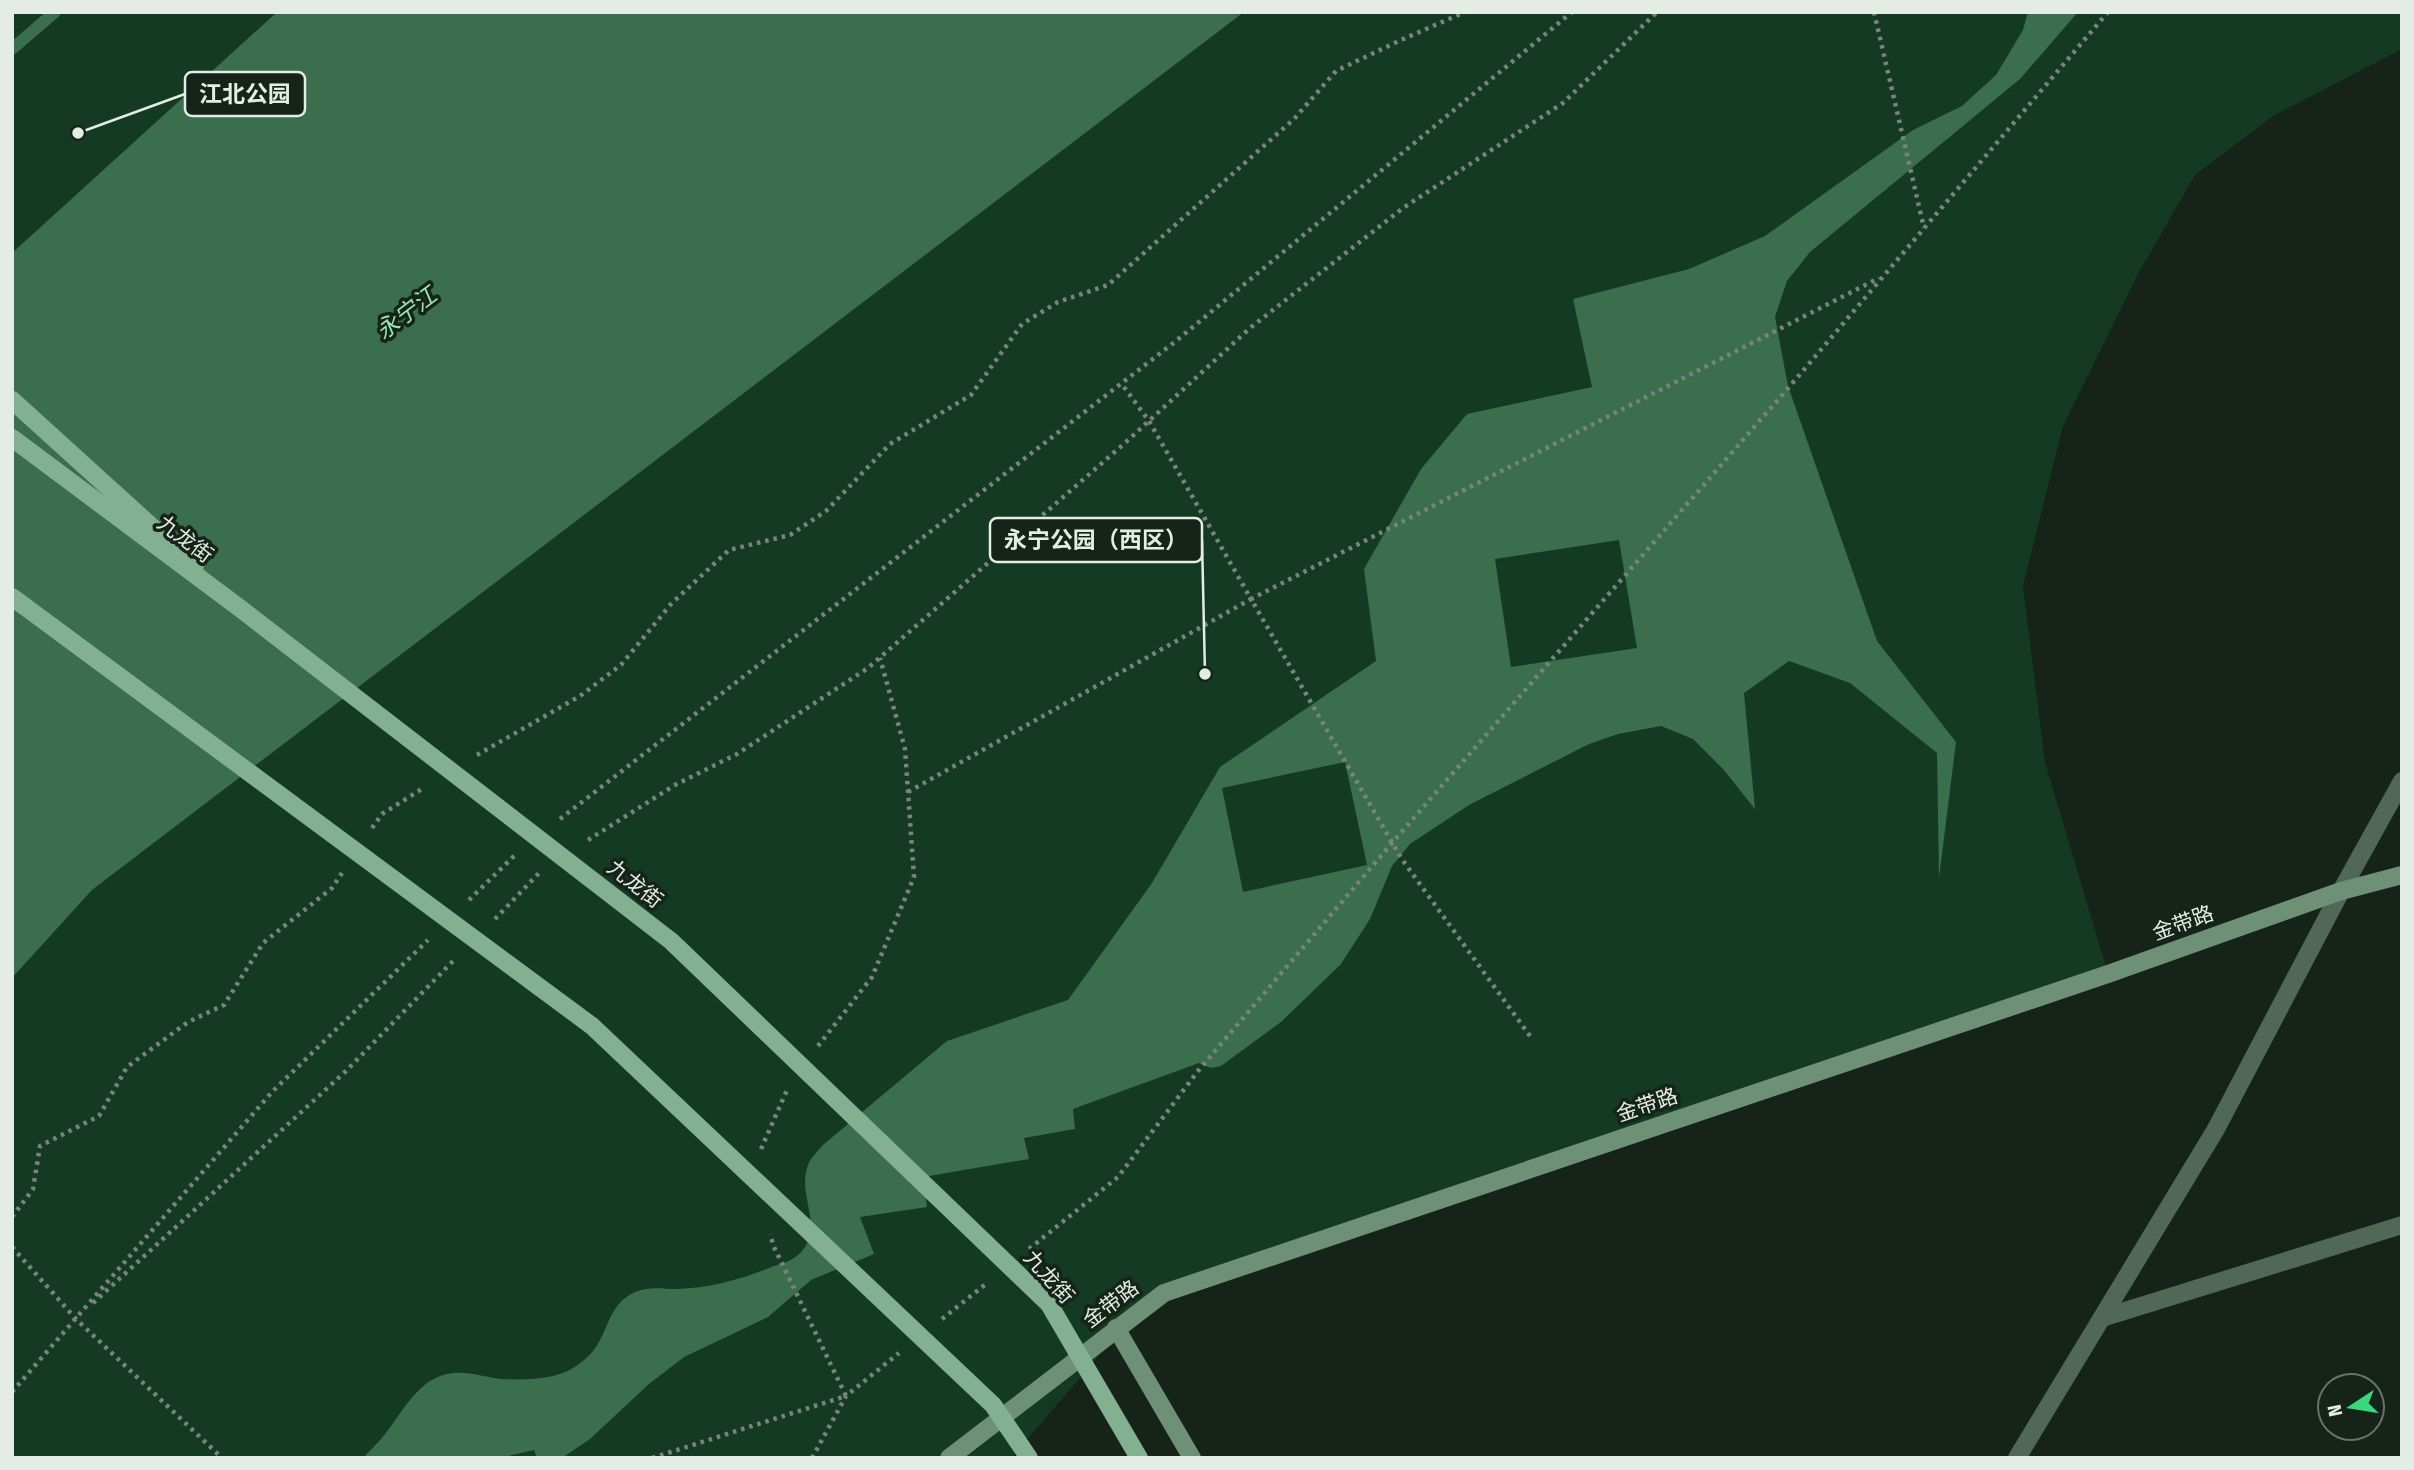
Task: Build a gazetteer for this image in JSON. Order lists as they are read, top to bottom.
{
  "streets": {
    "main road": ["九龙街", "金带路"]
  },
  "water": ["永宁江"],
  "places": ["江北公园", "永宁公园（西区）"],
  "north": "left"
}
